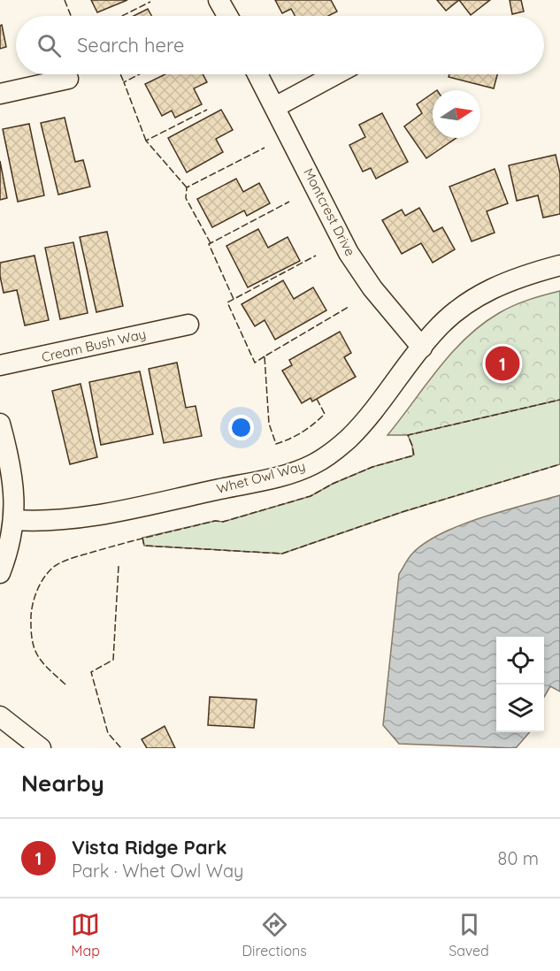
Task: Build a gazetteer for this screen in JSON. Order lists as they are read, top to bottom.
{
  "streets": {
    "street": ["Montcrest Drive", "Cream Bush Way", "Whet Owl Way"]
  },
  "crossings": [
    ["Montcrest Drive", "Whet Owl Way"]
  ],
  "north": "right",
  "page": {
    "search": "Search here",
    "pins": "1",
    "heading": "Nearby",
    "list": [
      {
        "mark": "1",
        "name": "Vista Ridge Park",
        "note": "Park · Whet Owl Way",
        "value": "80 m"
      }
    ],
    "nav": ["Map", "Directions", "Saved"]
  }
}
